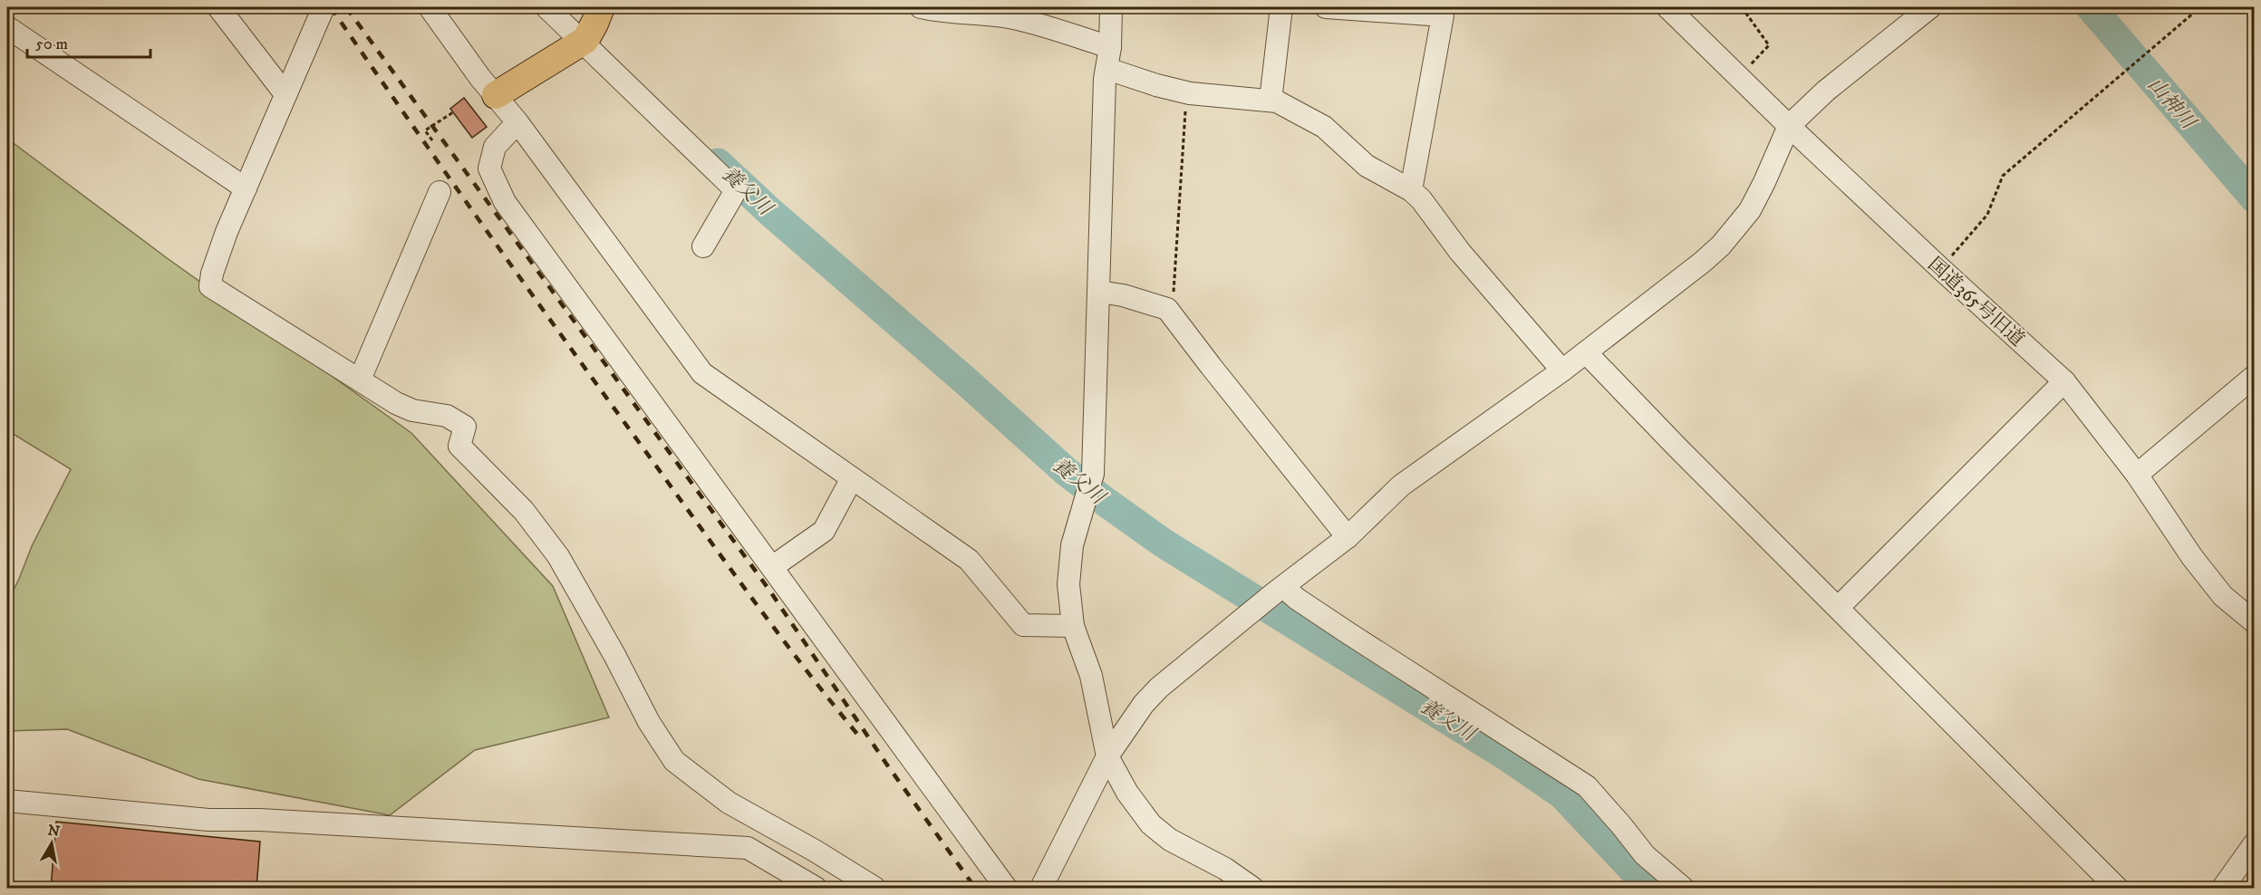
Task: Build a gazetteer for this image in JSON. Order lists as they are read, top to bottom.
{
  "streets": {
    "street": ["国道365号旧道"]
  },
  "water": ["山神川", "養父川"],
  "scale_bar": "50 m",
  "north": "top"
}
